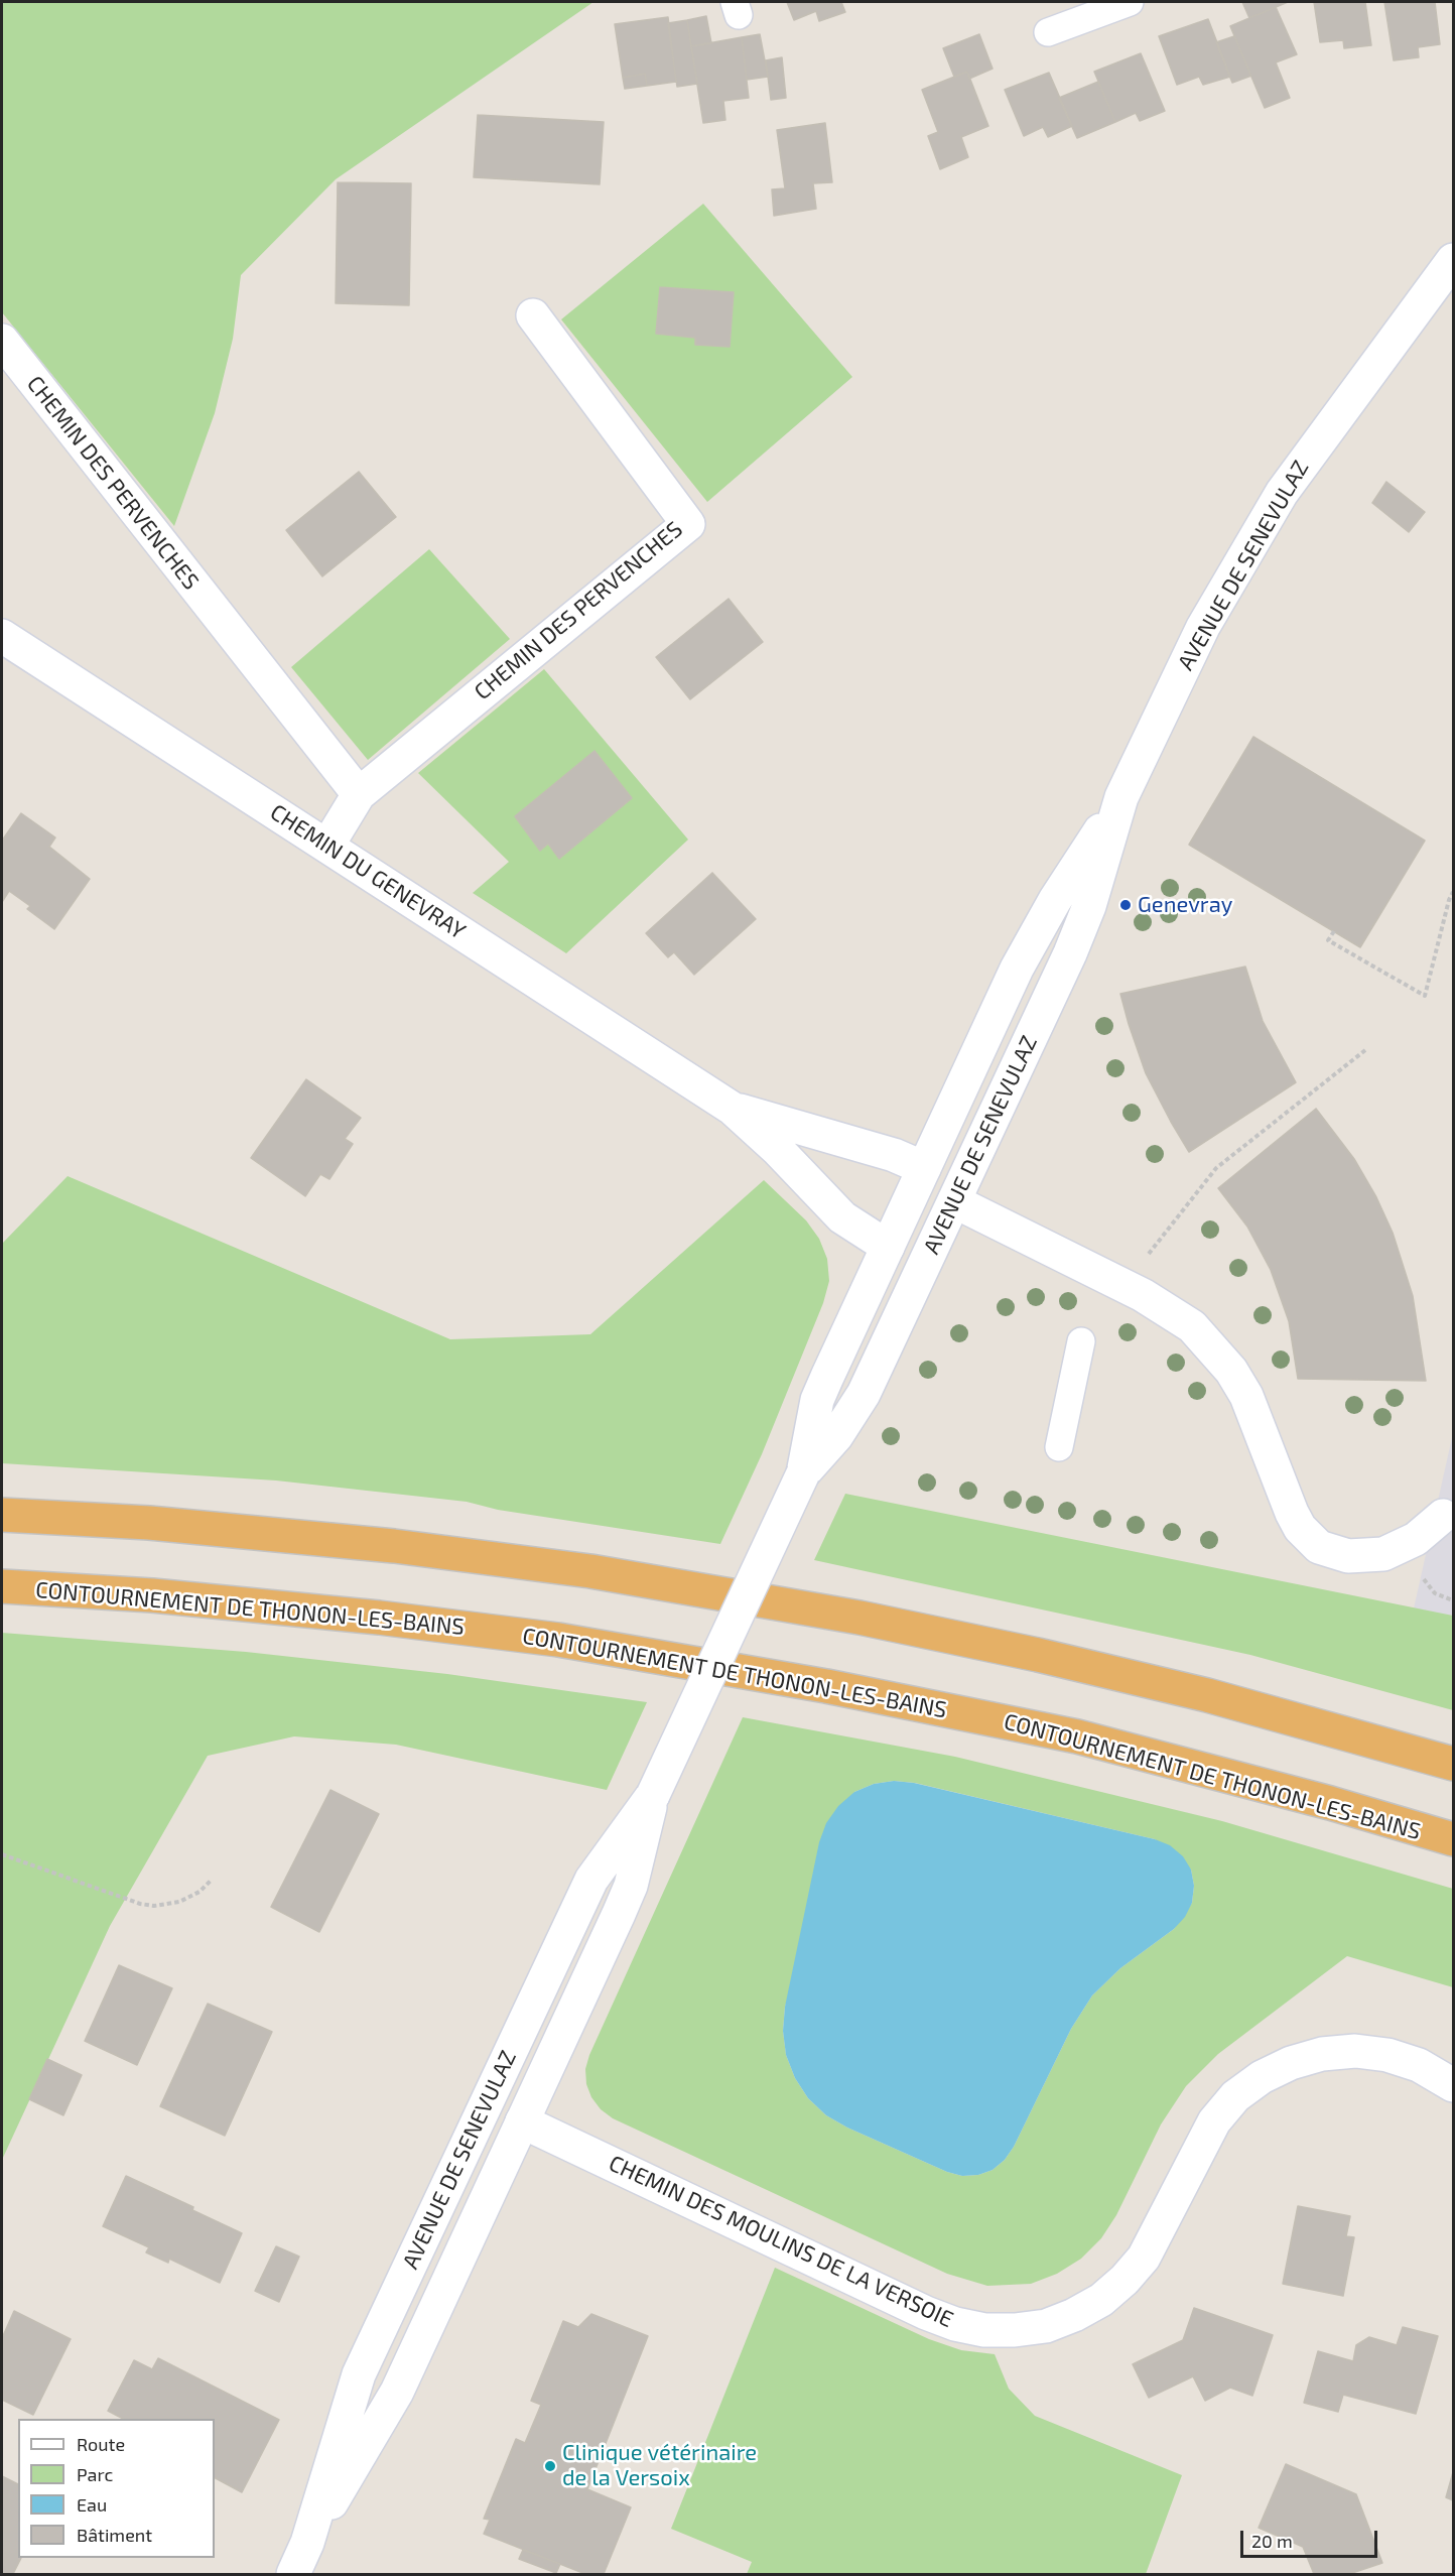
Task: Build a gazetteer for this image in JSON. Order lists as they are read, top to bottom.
{
  "streets": {
    "highway": ["CONTOURNEMENT DE THONON-LES-BAINS"],
    "street": [
      "CHEMIN DES PERVENCHES",
      "AVENUE DE SENEVULAZ",
      "CHEMIN DU GENEVRAY",
      "CHEMIN DES MOULINS DE LA VERSOIE"
    ]
  },
  "crossings": [
    ["CHEMIN DES PERVENCHES", "CHEMIN DU GENEVRAY"],
    ["AVENUE DE SENEVULAZ", "CHEMIN DU GENEVRAY"],
    ["AVENUE DE SENEVULAZ", "CHEMIN DES MOULINS DE LA VERSOIE"]
  ],
  "places": ["Genevray", "Clinique vétérinaire de la Versoix"],
  "legend": [
    "Route",
    "Parc",
    "Eau",
    "Bâtiment"
  ],
  "scale_bar": "20 m"
}
